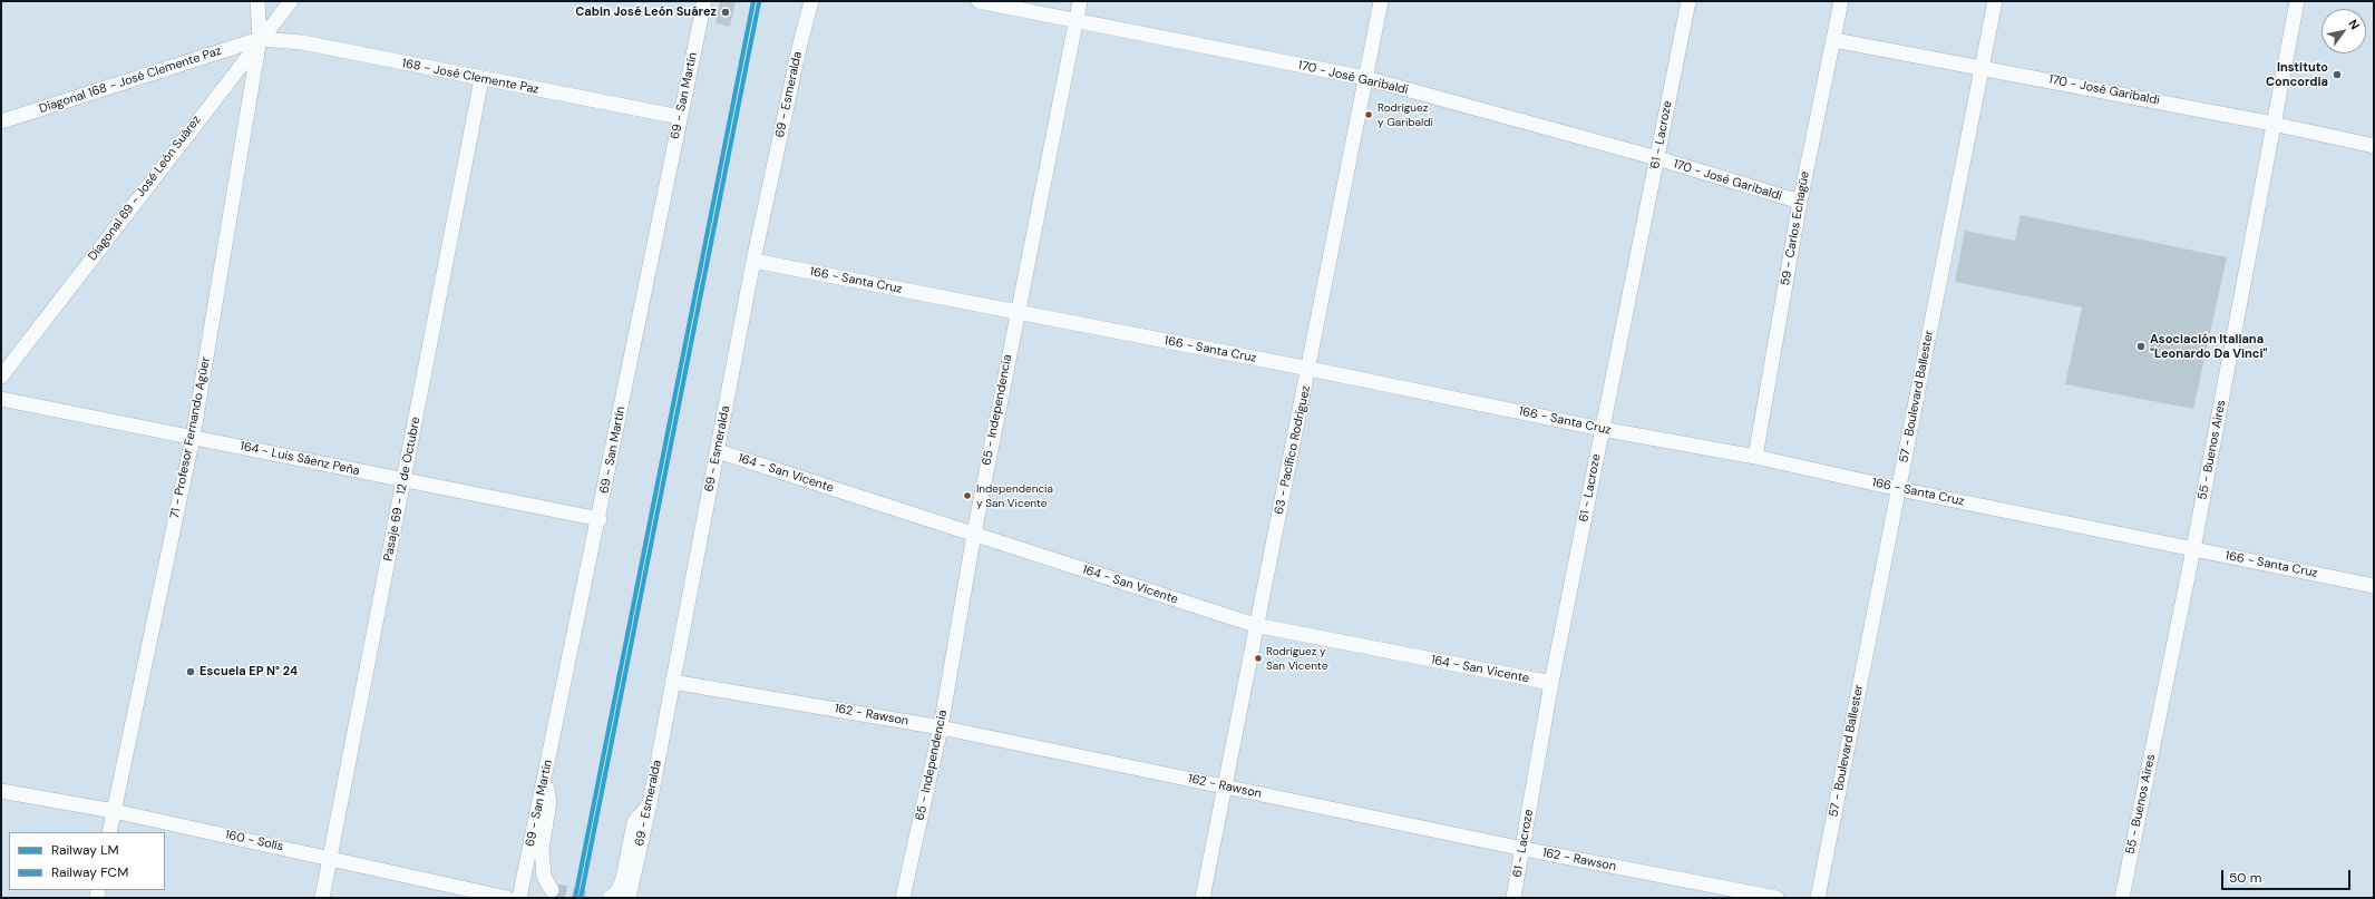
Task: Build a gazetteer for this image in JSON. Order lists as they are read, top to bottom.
{
  "streets": {
    "street": [
      "168 - José Clemente Paz",
      "170 - José Garibaldi",
      "Diagonal 168 - José Clemente Paz",
      "69 - Esmeralda",
      "69 - San Martín",
      "61 - Lacroze",
      "Diagonal 69 - José León Suárez",
      "59 - Carlos Echagüe",
      "166 - Santa Cruz",
      "57 - Boulevard Ballester",
      "65 - Independencia",
      "71 - Profesor Fernando Agüer",
      "63 - Pacífico Rodríguez",
      "55 - Buenos Aires",
      "164 - Luis Sáenz Peña",
      "164 - San Vicente",
      "Pasaje 69 - 12 de Octubre",
      "162 - Rawson",
      "160 - Solís"
    ]
  },
  "crossings": [
    ["168 - José Clemente Paz", "Diagonal 168 - José Clemente Paz"],
    ["168 - José Clemente Paz", "69 - San Martín"],
    ["168 - José Clemente Paz", "Diagonal 69 - José León Suárez"],
    ["168 - José Clemente Paz", "71 - Profesor Fernando Agüer"],
    ["168 - José Clemente Paz", "Pasaje 69 - 12 de Octubre"],
    ["170 - José Garibaldi", "61 - Lacroze"],
    ["170 - José Garibaldi", "59 - Carlos Echagüe"],
    ["170 - José Garibaldi", "57 - Boulevard Ballester"],
    ["170 - José Garibaldi", "65 - Independencia"],
    ["170 - José Garibaldi", "63 - Pacífico Rodríguez"],
    ["170 - José Garibaldi", "55 - Buenos Aires"],
    ["Diagonal 168 - José Clemente Paz", "Diagonal 69 - José León Suárez"],
    ["Diagonal 168 - José Clemente Paz", "71 - Profesor Fernando Agüer"],
    ["69 - Esmeralda", "166 - Santa Cruz"],
    ["69 - Esmeralda", "164 - San Vicente"],
    ["69 - Esmeralda", "162 - Rawson"],
    ["69 - San Martín", "164 - Luis Sáenz Peña"],
    ["61 - Lacroze", "166 - Santa Cruz"],
    ["61 - Lacroze", "164 - San Vicente"],
    ["61 - Lacroze", "162 - Rawson"],
    ["Diagonal 69 - José León Suárez", "71 - Profesor Fernando Agüer"],
    ["59 - Carlos Echagüe", "166 - Santa Cruz"],
    ["166 - Santa Cruz", "57 - Boulevard Ballester"],
    ["166 - Santa Cruz", "65 - Independencia"],
    ["166 - Santa Cruz", "63 - Pacífico Rodríguez"],
    ["166 - Santa Cruz", "55 - Buenos Aires"],
    ["65 - Independencia", "164 - San Vicente"],
    ["65 - Independencia", "162 - Rawson"],
    ["71 - Profesor Fernando Agüer", "164 - Luis Sáenz Peña"],
    ["71 - Profesor Fernando Agüer", "160 - Solís"],
    ["63 - Pacífico Rodríguez", "164 - San Vicente"],
    ["63 - Pacífico Rodríguez", "162 - Rawson"],
    ["164 - Luis Sáenz Peña", "Pasaje 69 - 12 de Octubre"],
    ["Pasaje 69 - 12 de Octubre", "160 - Solís"]
  ],
  "places": [
    "Cabin José León Suárez",
    "Instituto Concordia",
    "Rodríguez y Garibaldi",
    "Asociación Italiana \"Leonardo Da Vinci\"",
    "Independencia y San Vicente",
    "Rodríguez y San Vicente",
    "Escuela EP N° 24"
  ],
  "lines": ["rail line LM", "rail line FCM"],
  "legend": ["Railway LM", "Railway FCM"],
  "scale_bar": "50 m",
  "north": "top right"
}
